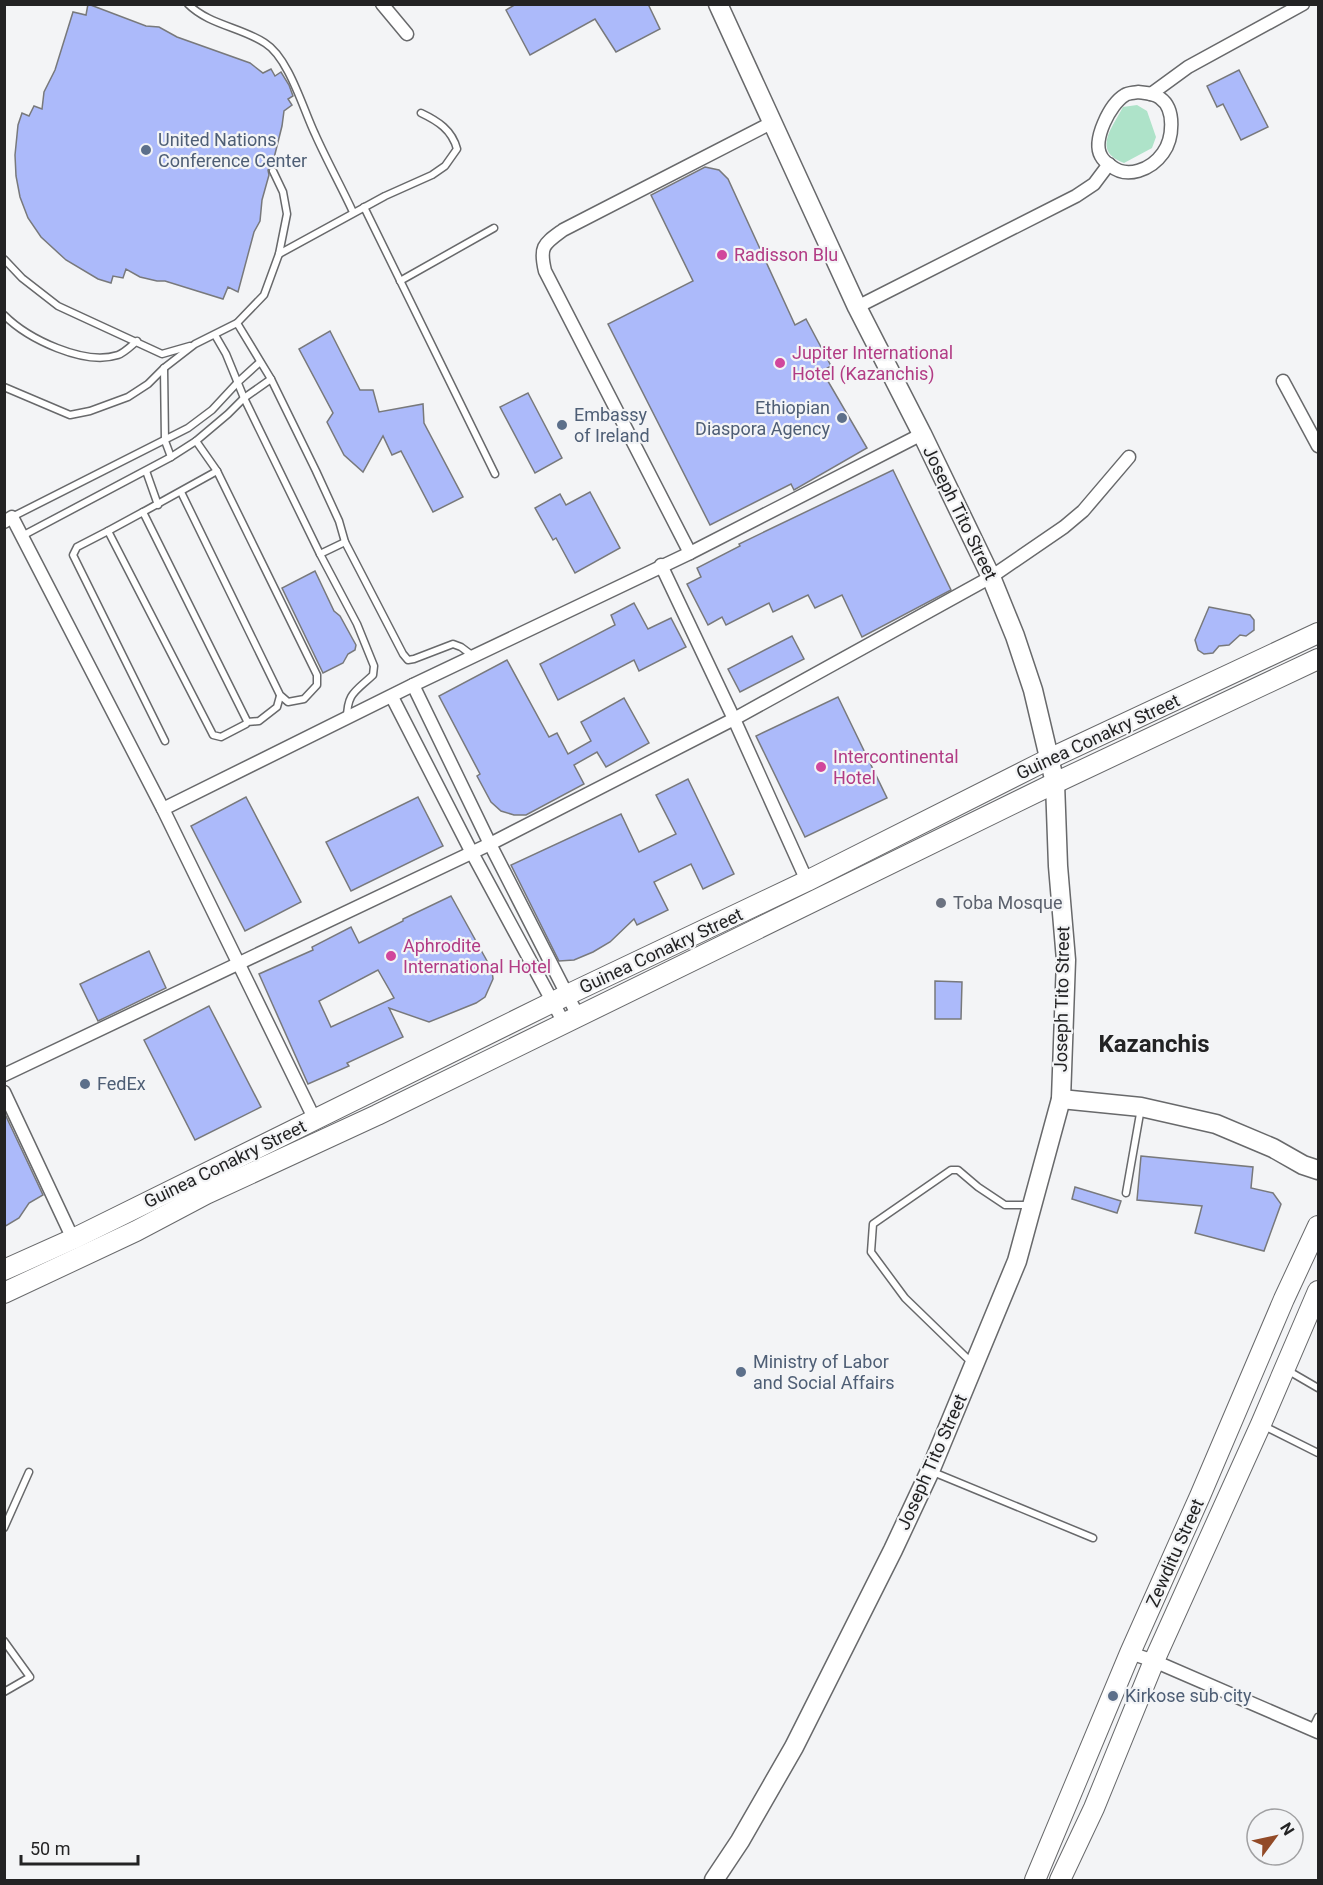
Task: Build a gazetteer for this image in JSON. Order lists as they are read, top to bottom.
{
  "streets": {
    "main road": ["Joseph Tito Street", "Guinea Conakry Street", "Zewditu Street"]
  },
  "crossings": [
    ["Joseph Tito Street", "Guinea Conakry Street"]
  ],
  "districts": ["Kazanchis"],
  "places": [
    "United Nations Conference Center",
    "Radisson Blu",
    "Jupiter International Hotel (Kazanchis)",
    "Ethiopian Diaspora Agency",
    "Embassy of Ireland",
    "Intercontinental Hotel",
    "Toba Mosque",
    "Aphrodite International Hotel",
    "FedEx",
    "Ministry of Labor and Social Affairs",
    "Kirkose sub city"
  ],
  "scale_bar": "50 m",
  "north": "top right"
}
